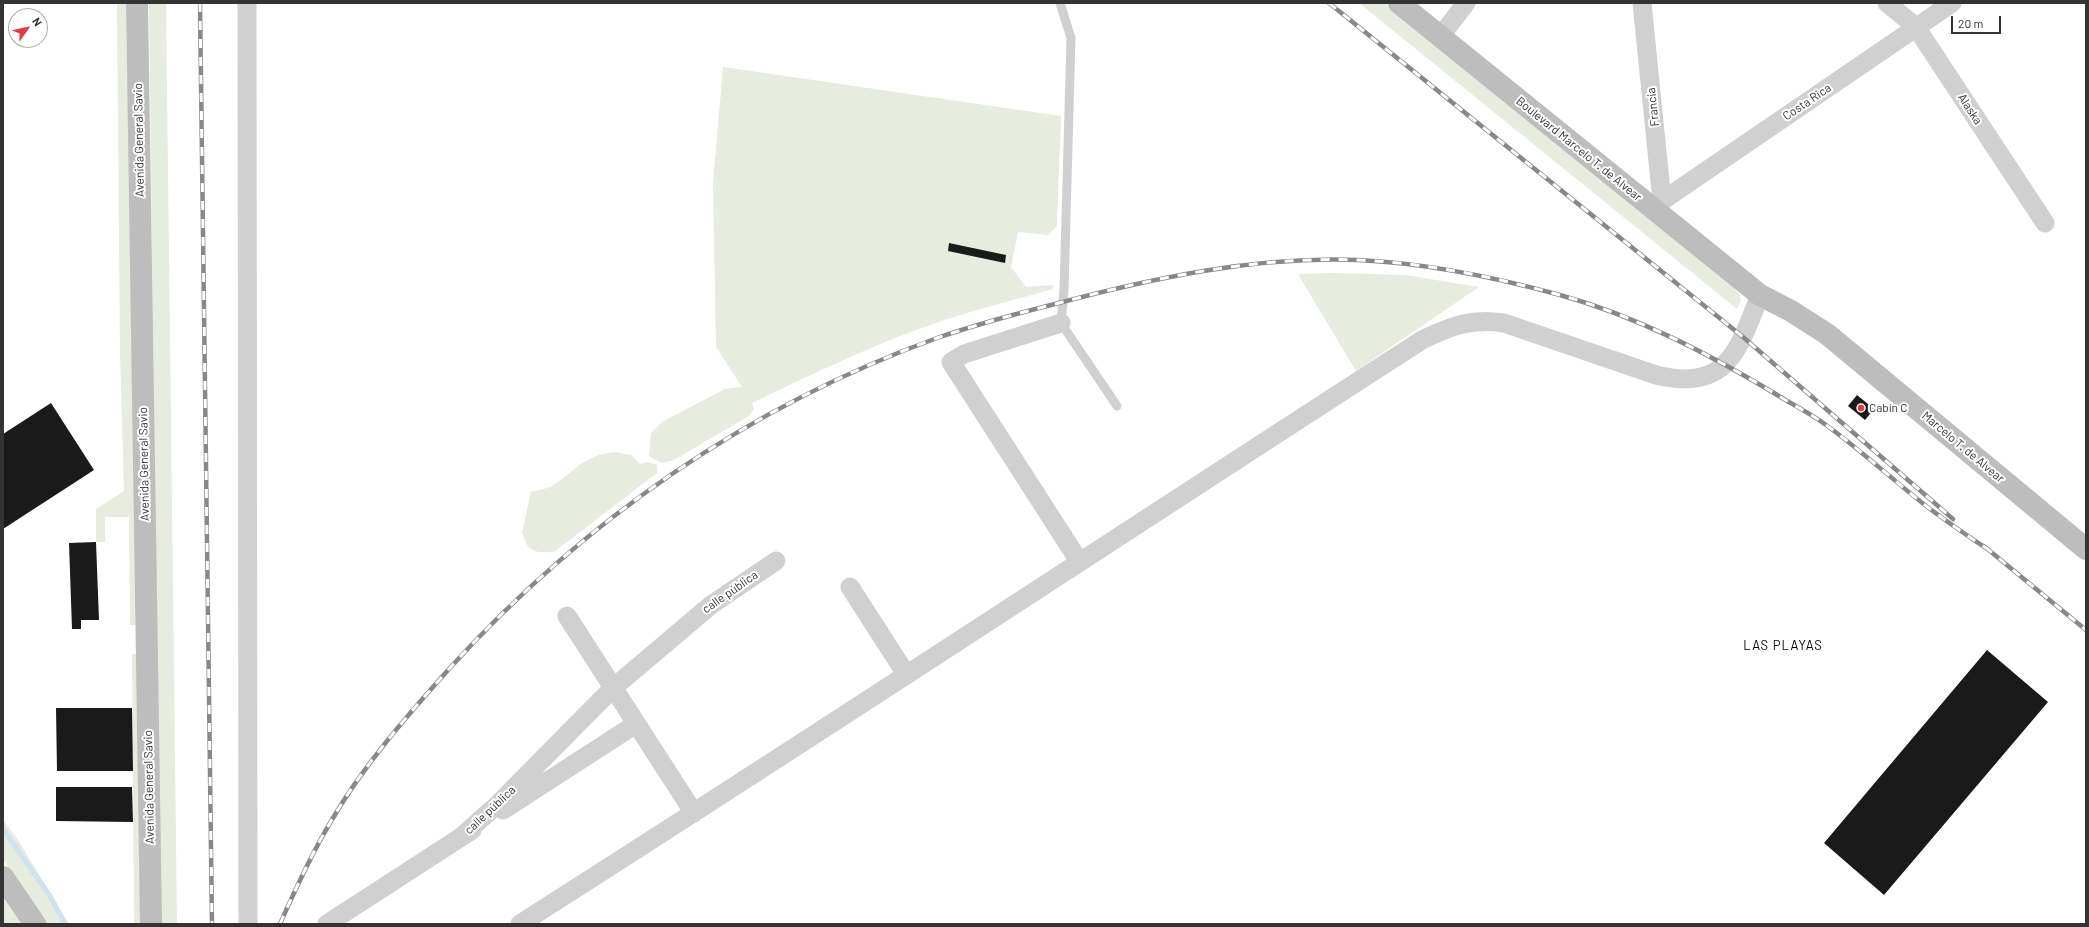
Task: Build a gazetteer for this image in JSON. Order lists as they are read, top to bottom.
{
  "streets": {
    "main road": ["Avenida General Savio", "Boulevard Marcelo T. de Alvear", "Marcelo T. de Alvear"],
    "street": [
      "Costa Rica",
      "Francia",
      "Alaska",
      "calle pública"
    ]
  },
  "crossings": [
    ["Costa Rica", "Francia"],
    ["Costa Rica", "Alaska"],
    ["Costa Rica", "Boulevard Marcelo T. de Alvear"],
    ["Francia", "Boulevard Marcelo T. de Alvear"],
    ["Boulevard Marcelo T. de Alvear", "Marcelo T. de Alvear"]
  ],
  "districts": ["LAS PLAYAS"],
  "places": ["Cabín C"],
  "scale_bar": "20 m",
  "north": "top right"
}
